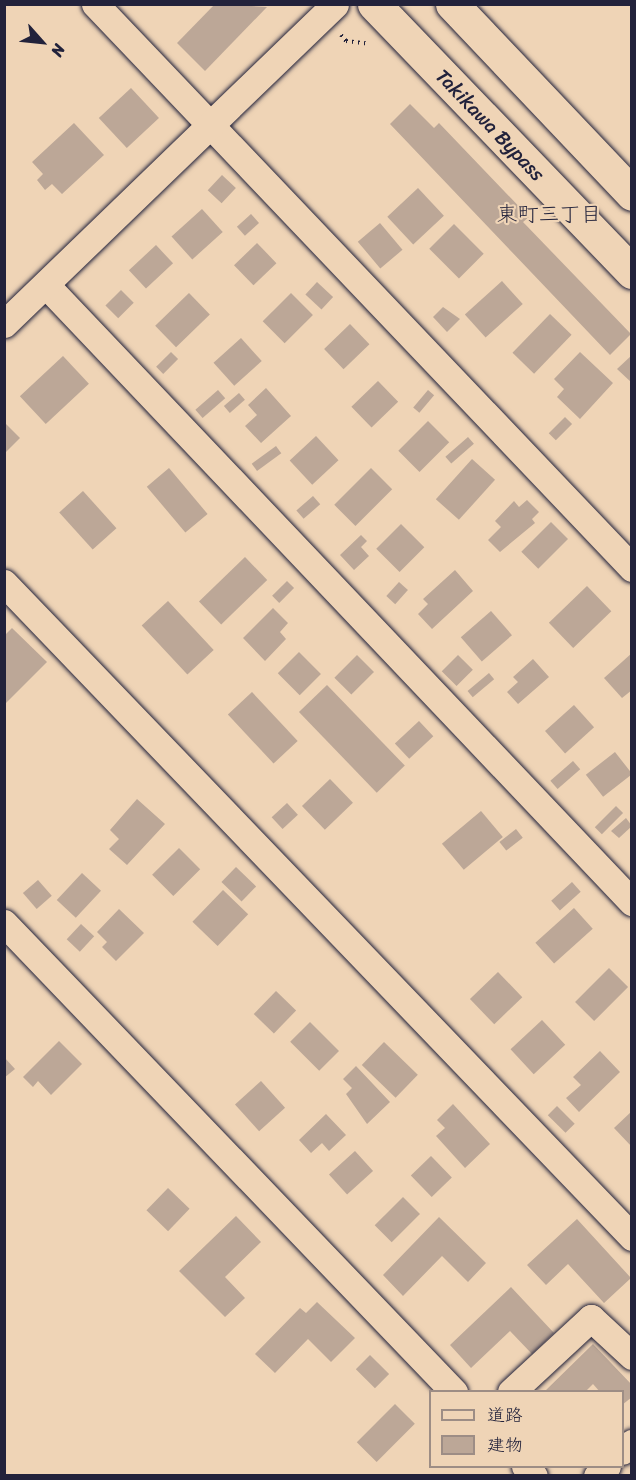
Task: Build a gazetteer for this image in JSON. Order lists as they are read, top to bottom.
{
  "streets": {
    "highway": ["Takikawa Bypass"]
  },
  "districts": ["東町三丁目"],
  "legend": ["道路", "建物"],
  "north": "bottom right"
}
